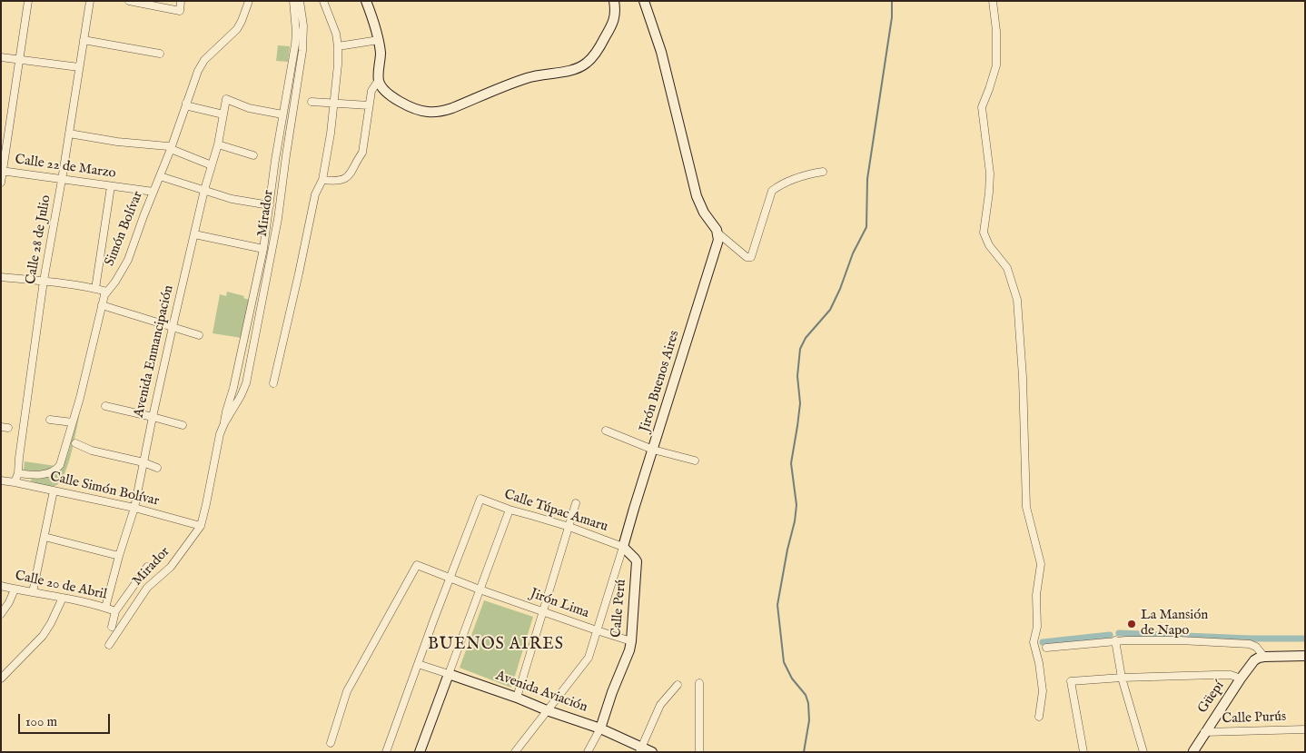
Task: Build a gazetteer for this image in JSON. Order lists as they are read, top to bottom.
{
  "streets": {
    "street": [
      "Calle 22 de Marzo",
      "Mirador",
      "Simón Bolívar",
      "Calle 28 de Julio",
      "Avenida Enmancipación",
      "Jirón Buenos Aires",
      "Calle Simón Bolívar",
      "Calle Túpac Amaru",
      "Calle 20 de Abril",
      "Jirón Lima",
      "Calle Perú",
      "Avenida Aviación",
      "Güepí",
      "Calle Purús"
    ]
  },
  "crossings": [
    ["Calle 22 de Marzo", "Simón Bolívar"],
    ["Calle 22 de Marzo", "Calle 28 de Julio"],
    ["Mirador", "Avenida Enmancipación"],
    ["Mirador", "Calle Simón Bolívar"],
    ["Simón Bolívar", "Calle 28 de Julio"],
    ["Calle 28 de Julio", "Calle Simón Bolívar"],
    ["Avenida Enmancipación", "Calle Simón Bolívar"],
    ["Avenida Enmancipación", "Calle 20 de Abril"],
    ["Jirón Buenos Aires", "Calle Túpac Amaru"],
    ["Jirón Buenos Aires", "Jirón Lima"],
    ["Jirón Buenos Aires", "Calle Perú"],
    ["Jirón Buenos Aires", "Avenida Aviación"],
    ["Calle Túpac Amaru", "Jirón Lima"],
    ["Calle Túpac Amaru", "Calle Perú"],
    ["Jirón Lima", "Calle Perú"],
    ["Calle Perú", "Avenida Aviación"],
    ["Güepí", "Calle Purús"]
  ],
  "districts": ["BUENOS AIRES"],
  "places": ["La Mansión de Napo"],
  "scale_bar": "100 m"
}
